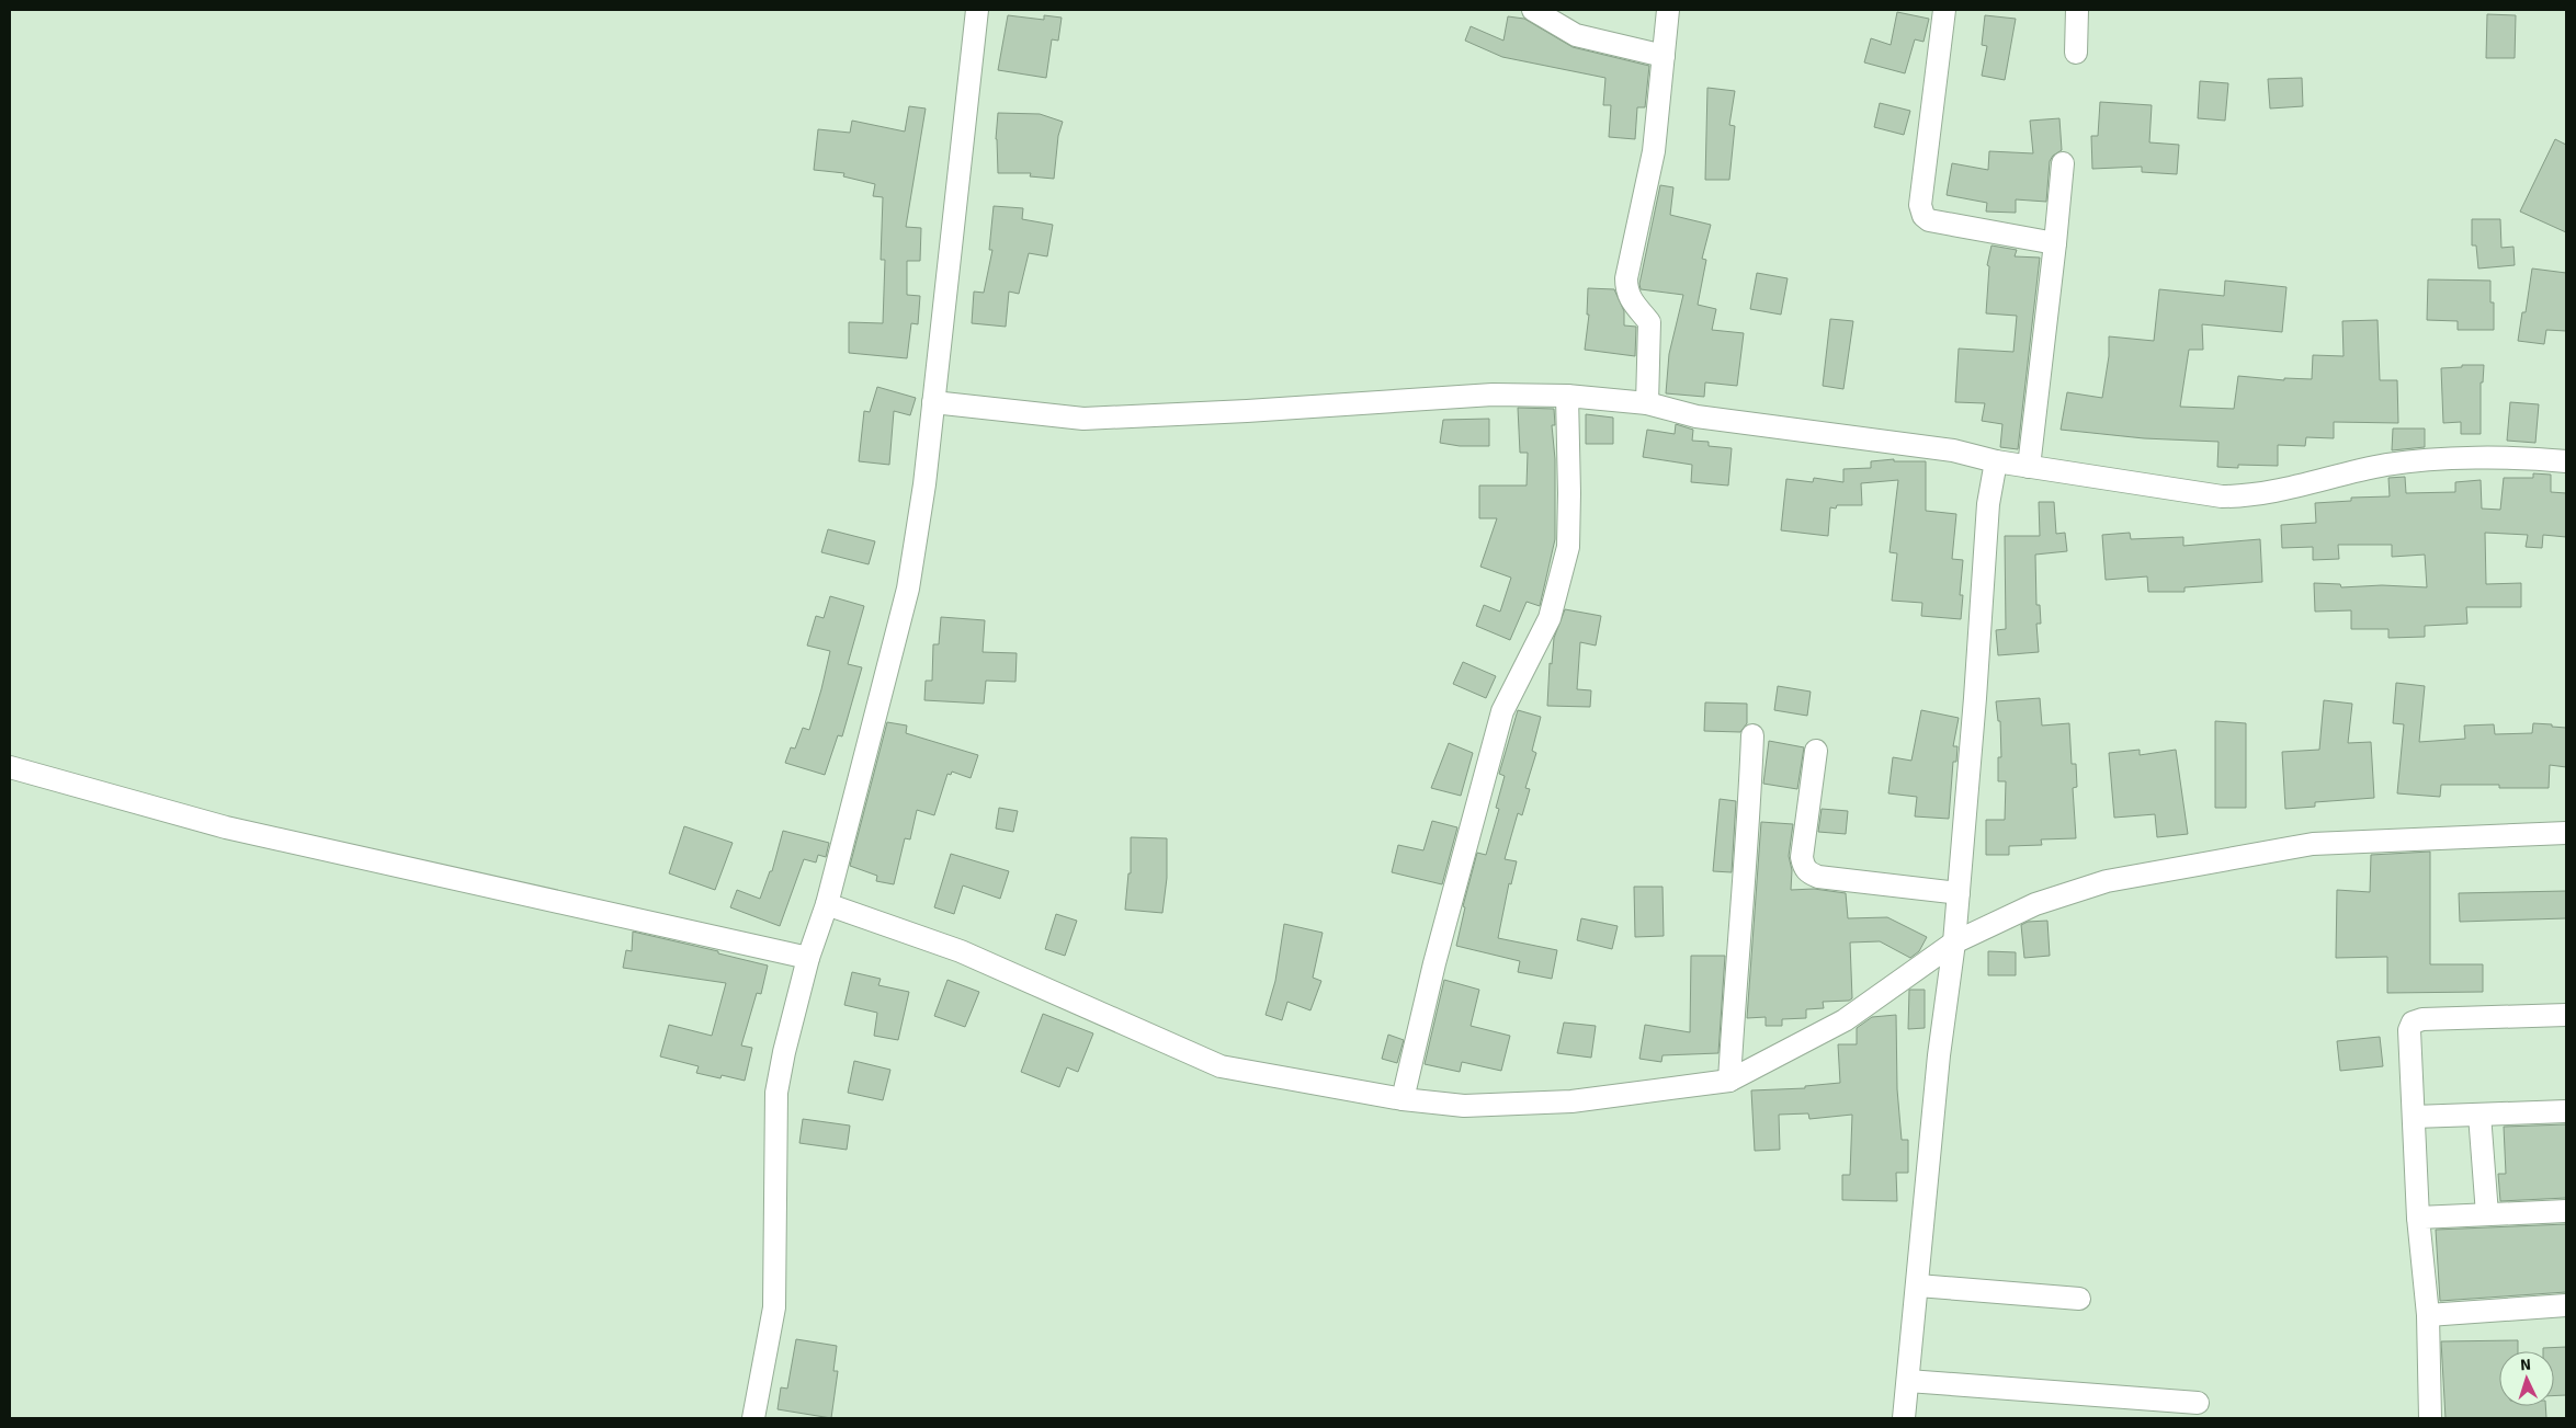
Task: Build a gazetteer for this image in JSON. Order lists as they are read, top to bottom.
{
  "north": "top"
}
